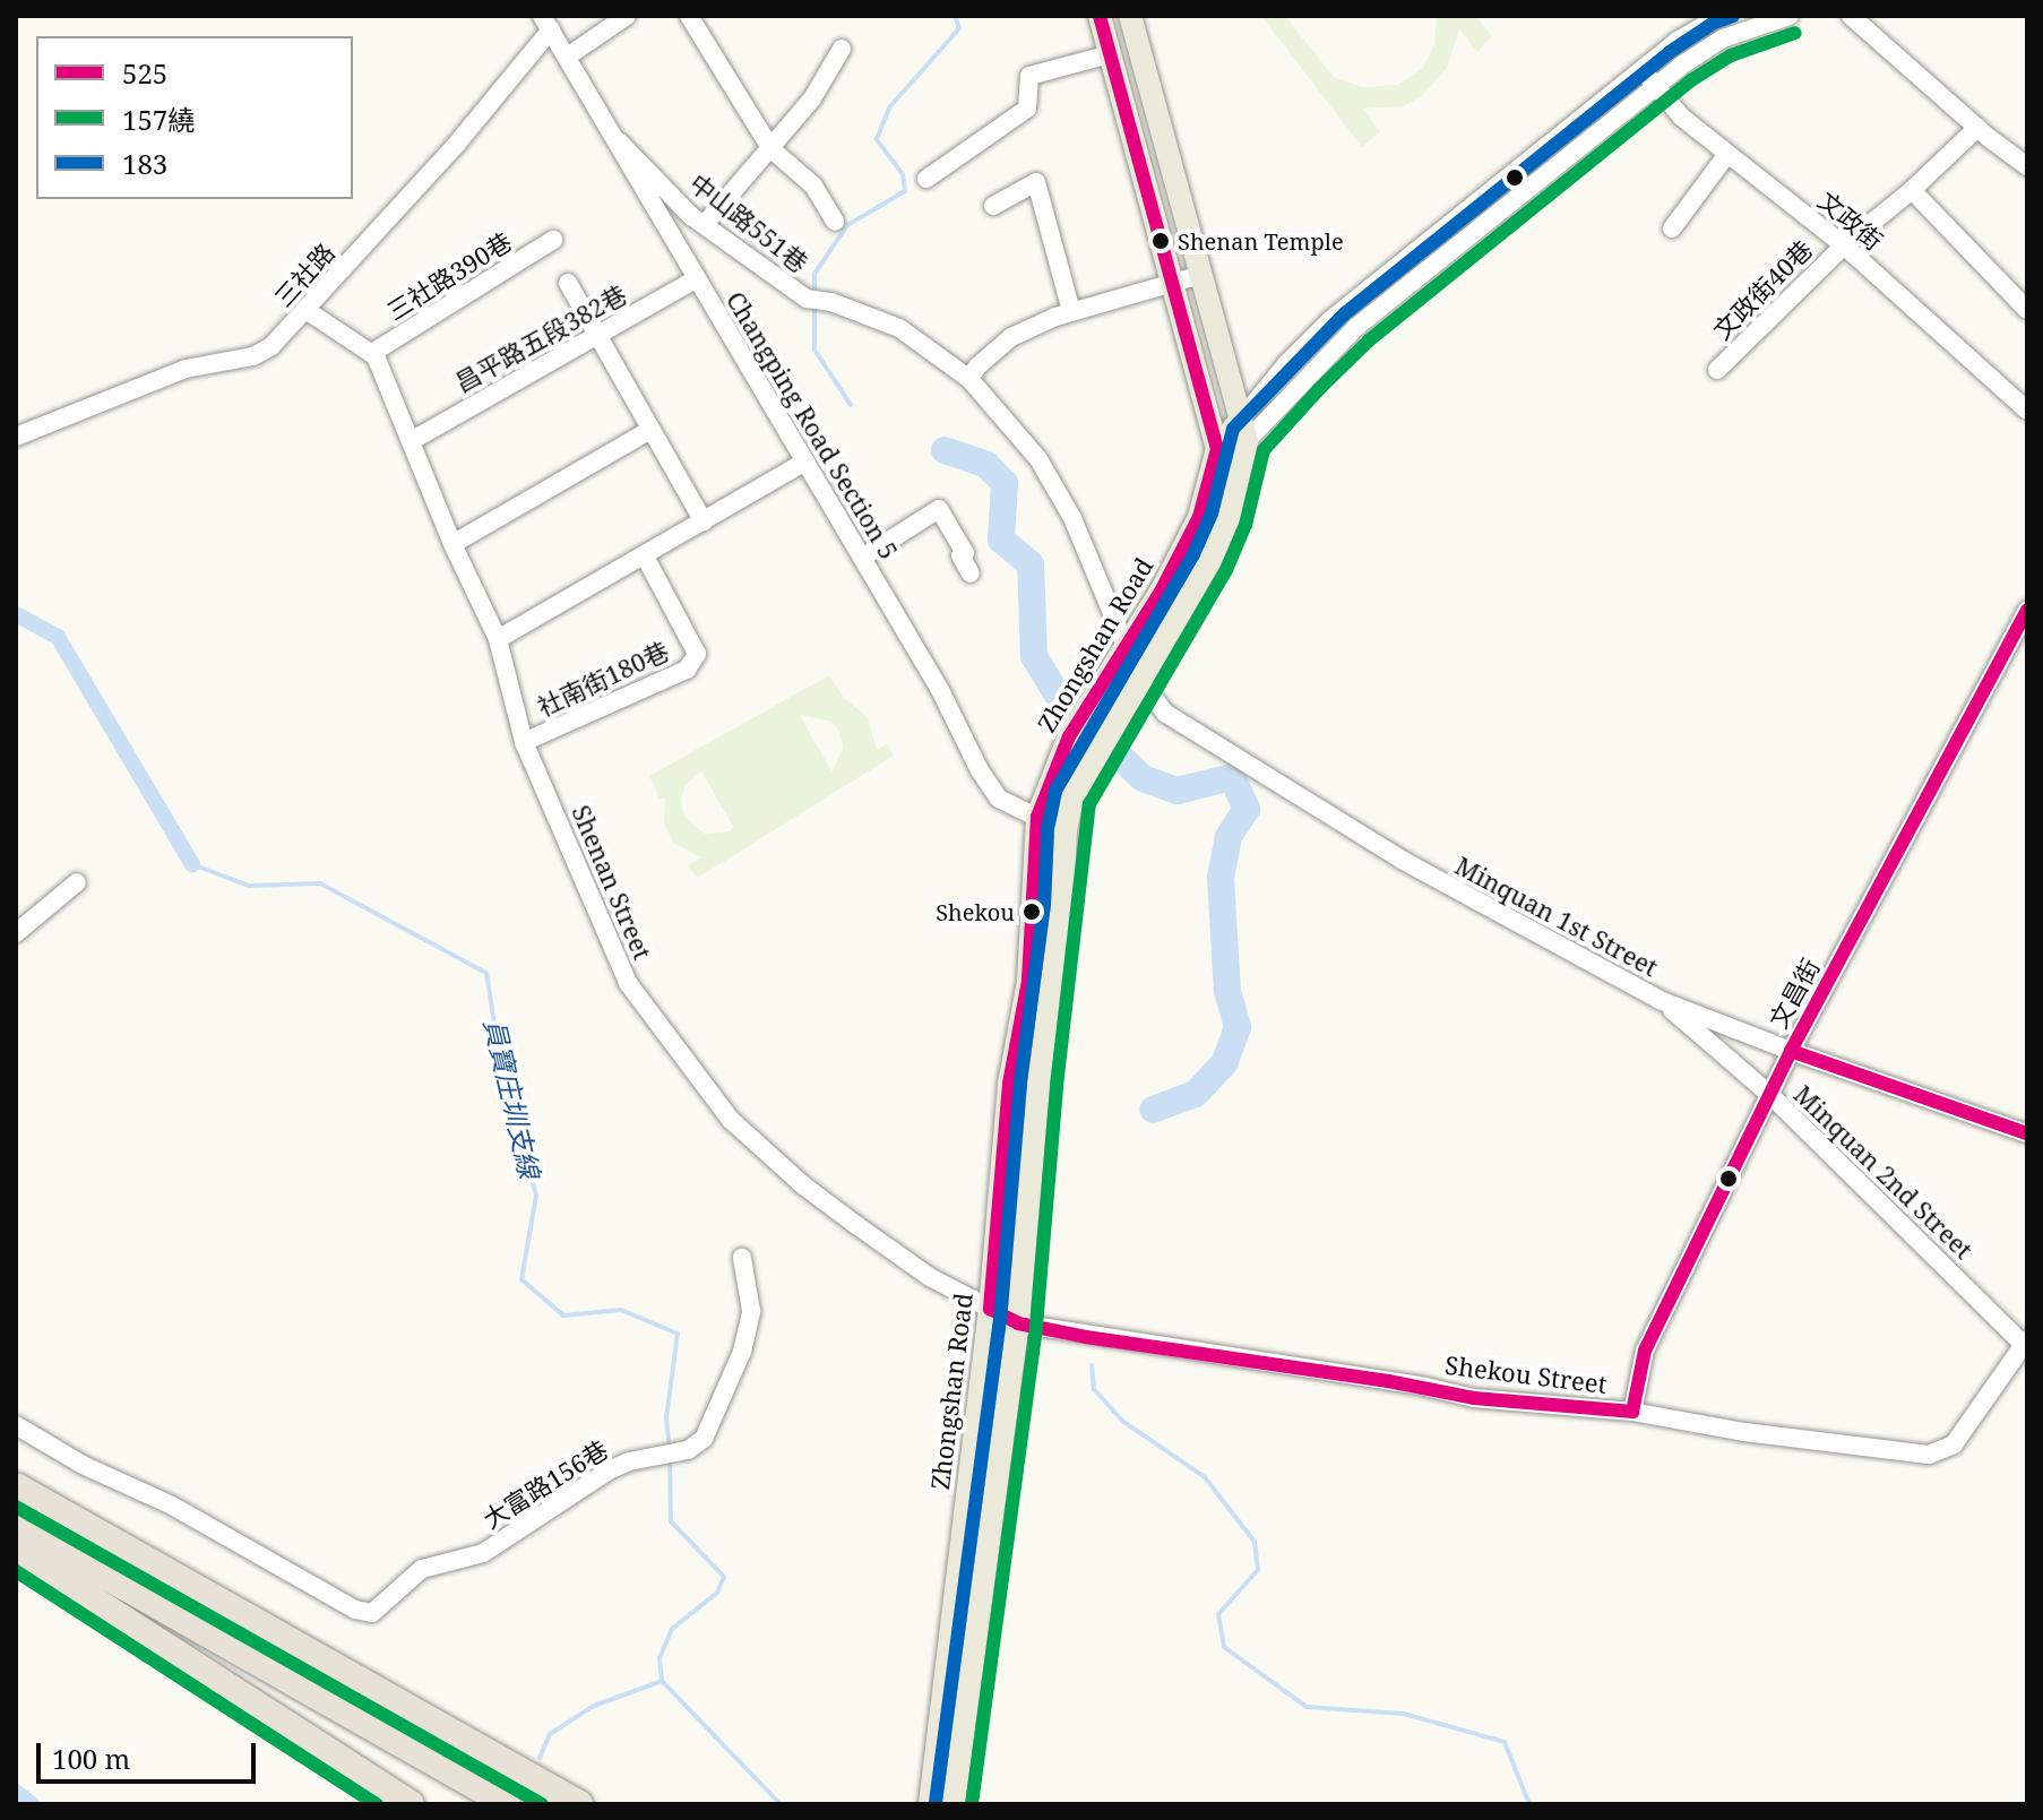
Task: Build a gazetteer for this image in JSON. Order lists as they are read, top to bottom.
{
  "streets": {
    "main road": ["Zhongshan Road"],
    "street": [
      "文政街",
      "中山路551巷",
      "三社路",
      "三社路390巷",
      "文政街40巷",
      "昌平路五段382巷",
      "Changping Road Section 5",
      "社南街180巷",
      "Shenan Street",
      "Minquan 1st Street",
      "文昌街",
      "Minquan 2nd Street",
      "Shekou Street",
      "大富路156巷"
    ]
  },
  "crossings": [
    ["文政街", "文政街40巷"],
    ["文政街", "Zhongshan Road"],
    ["中山路551巷", "Changping Road Section 5"],
    ["中山路551巷", "Zhongshan Road"],
    ["中山路551巷", "Minquan 1st Street"],
    ["三社路", "Changping Road Section 5"],
    ["三社路390巷", "Shenan Street"],
    ["昌平路五段382巷", "Changping Road Section 5"],
    ["昌平路五段382巷", "Shenan Street"],
    ["Changping Road Section 5", "Zhongshan Road"],
    ["Zhongshan Road", "Shenan Street"],
    ["Zhongshan Road", "Minquan 1st Street"],
    ["Zhongshan Road", "Shekou Street"],
    ["社南街180巷", "Shenan Street"],
    ["Shenan Street", "Shekou Street"],
    ["Minquan 1st Street", "文昌街"],
    ["Minquan 1st Street", "Minquan 2nd Street"],
    ["文昌街", "Minquan 2nd Street"],
    ["文昌街", "Shekou Street"],
    ["Minquan 2nd Street", "Shekou Street"]
  ],
  "water": ["員寶庄圳支線"],
  "places": ["Shenan Temple", "Shekou"],
  "lines": ["transit line 525", "transit line 183", "transit line 157繞"],
  "legend": ["525", "157繞", "183"],
  "scale_bar": "100 m"
}
